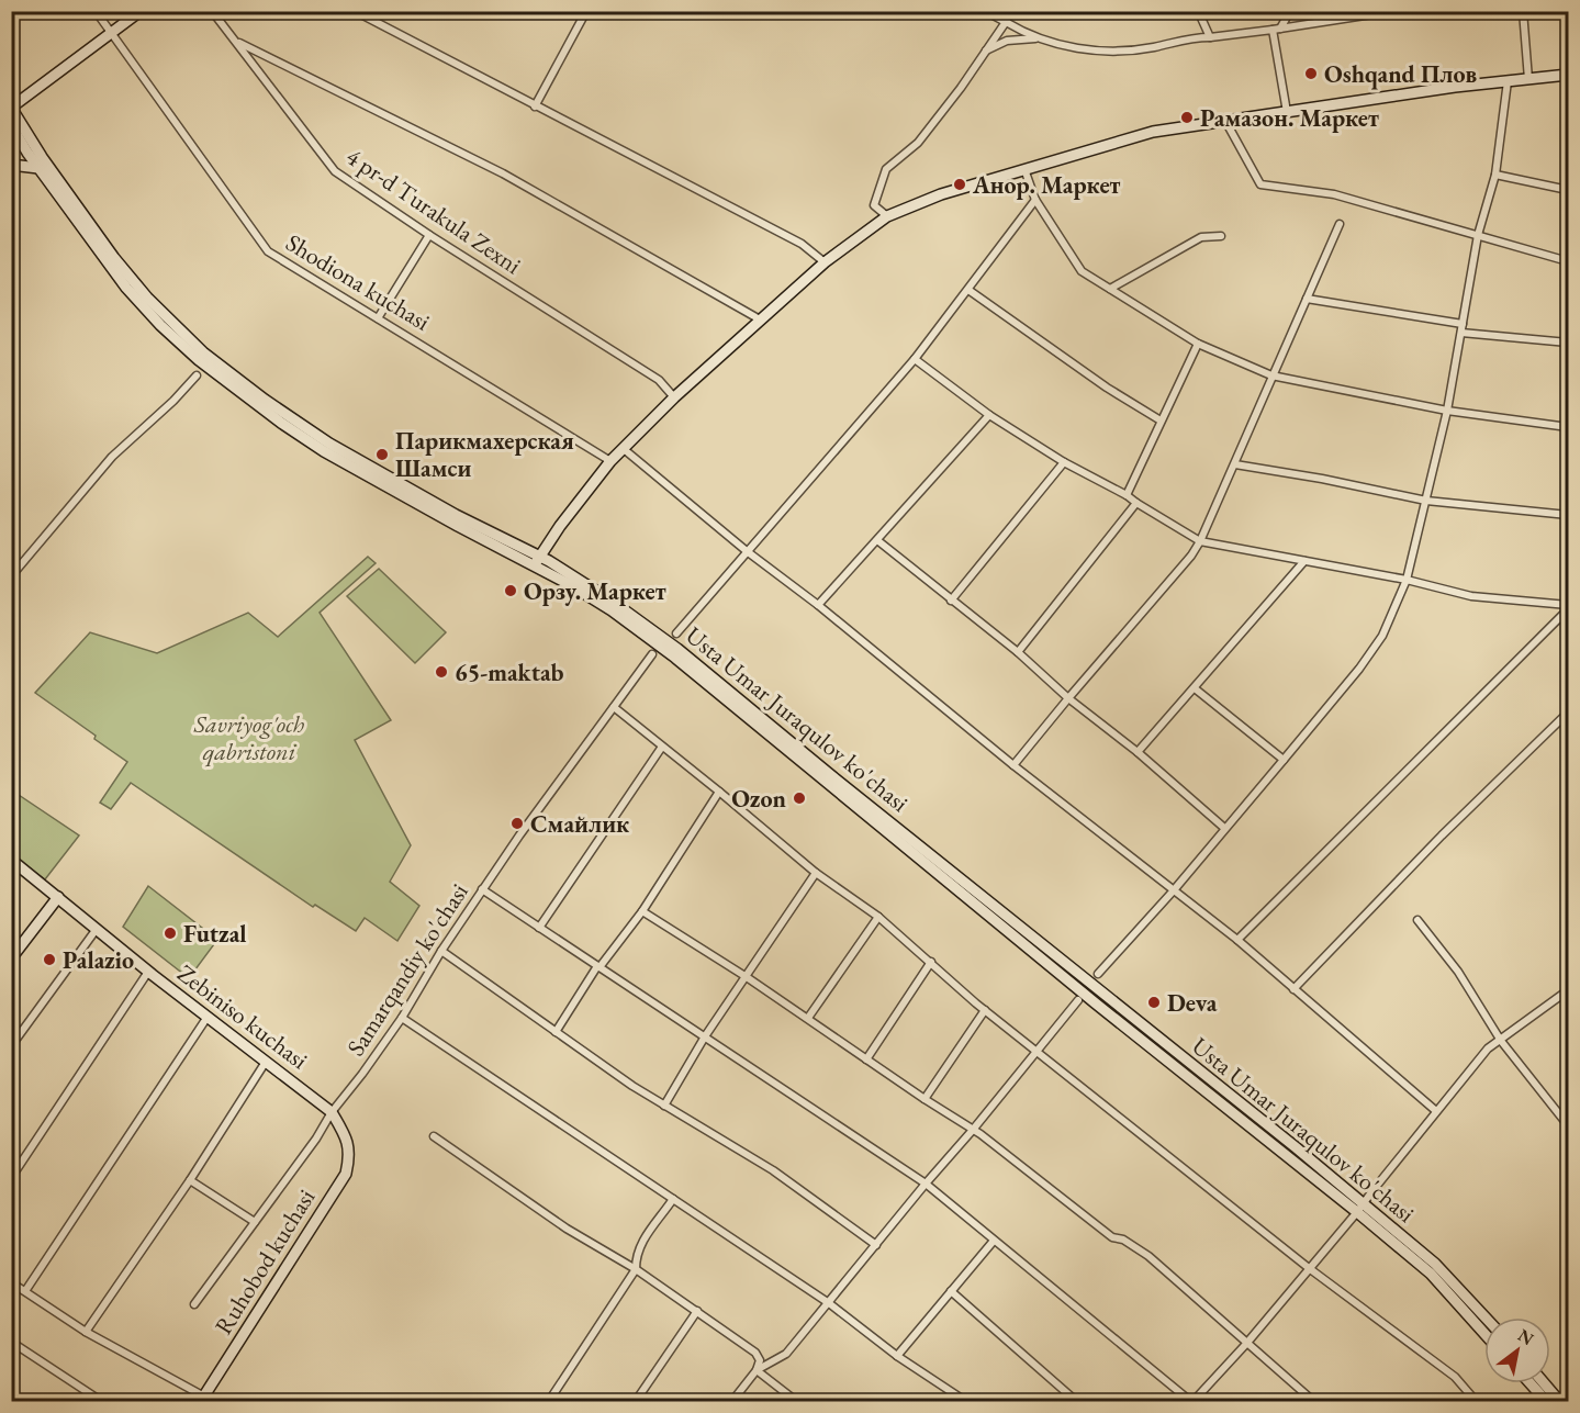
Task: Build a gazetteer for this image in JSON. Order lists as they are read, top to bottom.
{
  "streets": {
    "main road": ["Usta Umar Juraqulov ko'chasi", "Zebiniso kuchasi", "Ruhobod kuchasi"],
    "street": ["4 pr-d Turakula Zexni", "Shodiona kuchasi", "Samarqandiy ko'chasi"]
  },
  "crossings": [
    ["Samarqandiy ko'chasi", "Zebiniso kuchasi"],
    ["Zebiniso kuchasi", "Ruhobod kuchasi"]
  ],
  "parks": ["Savriyog'och qabristoni"],
  "places": [
    "Oshqand Плов",
    "Рамазон. Маркет",
    "Анор. Маркет",
    "Парикмахерская Шамси",
    "Орзу. Маркет",
    "65-maktab",
    "Ozon",
    "Смайлик",
    "Futzal",
    "Palazio",
    "Deva"
  ],
  "north": "top right"
}
